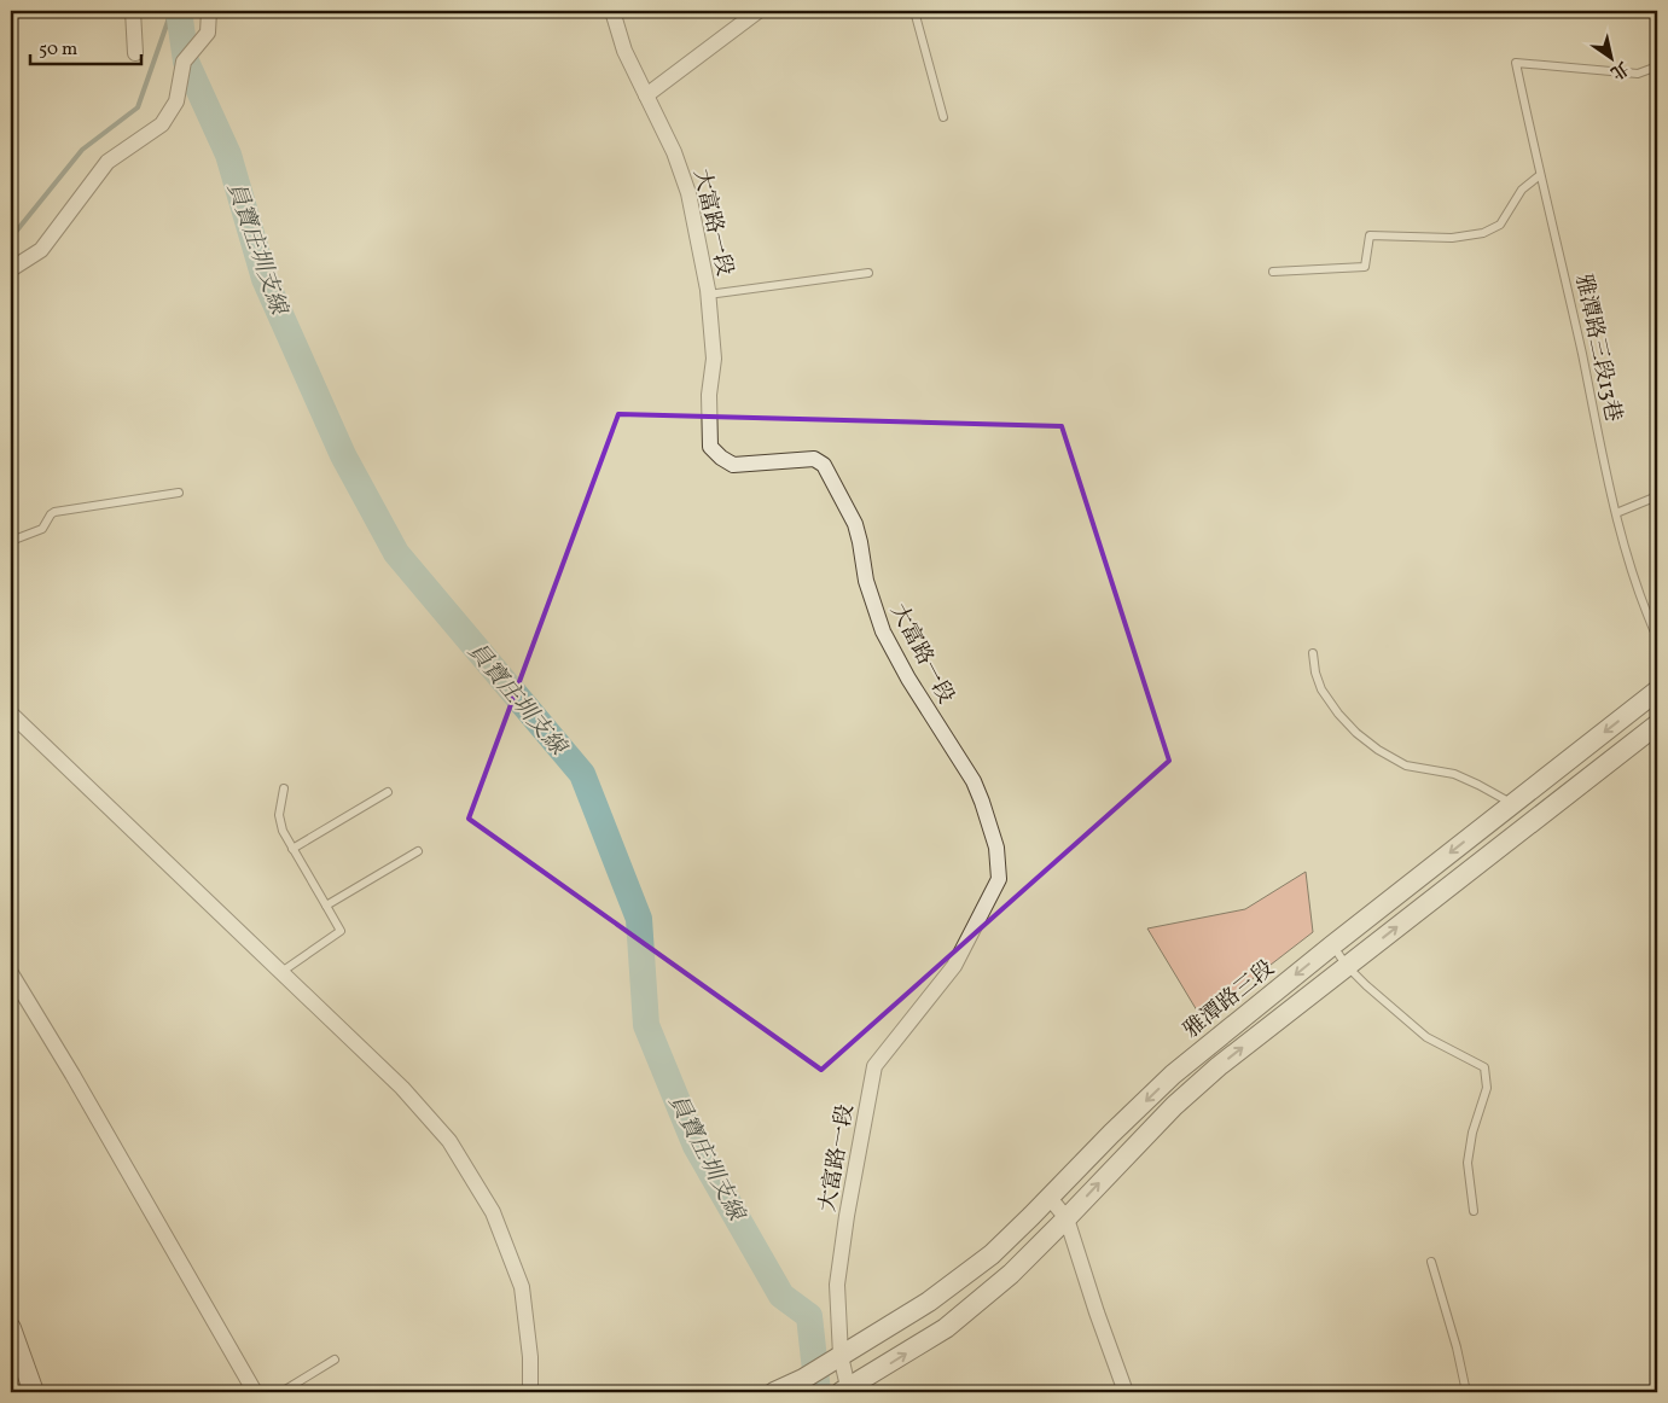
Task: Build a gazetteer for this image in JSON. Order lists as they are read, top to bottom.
{
  "streets": {
    "street": ["大富路一段", "雅潭路三段"],
    "lane": ["雅潭路三段13巷"]
  },
  "crossings": [
    ["大富路一段", "雅潭路三段"]
  ],
  "water": ["員寶庄圳支線"],
  "scale_bar": "50 m",
  "north": "bottom right"
}
